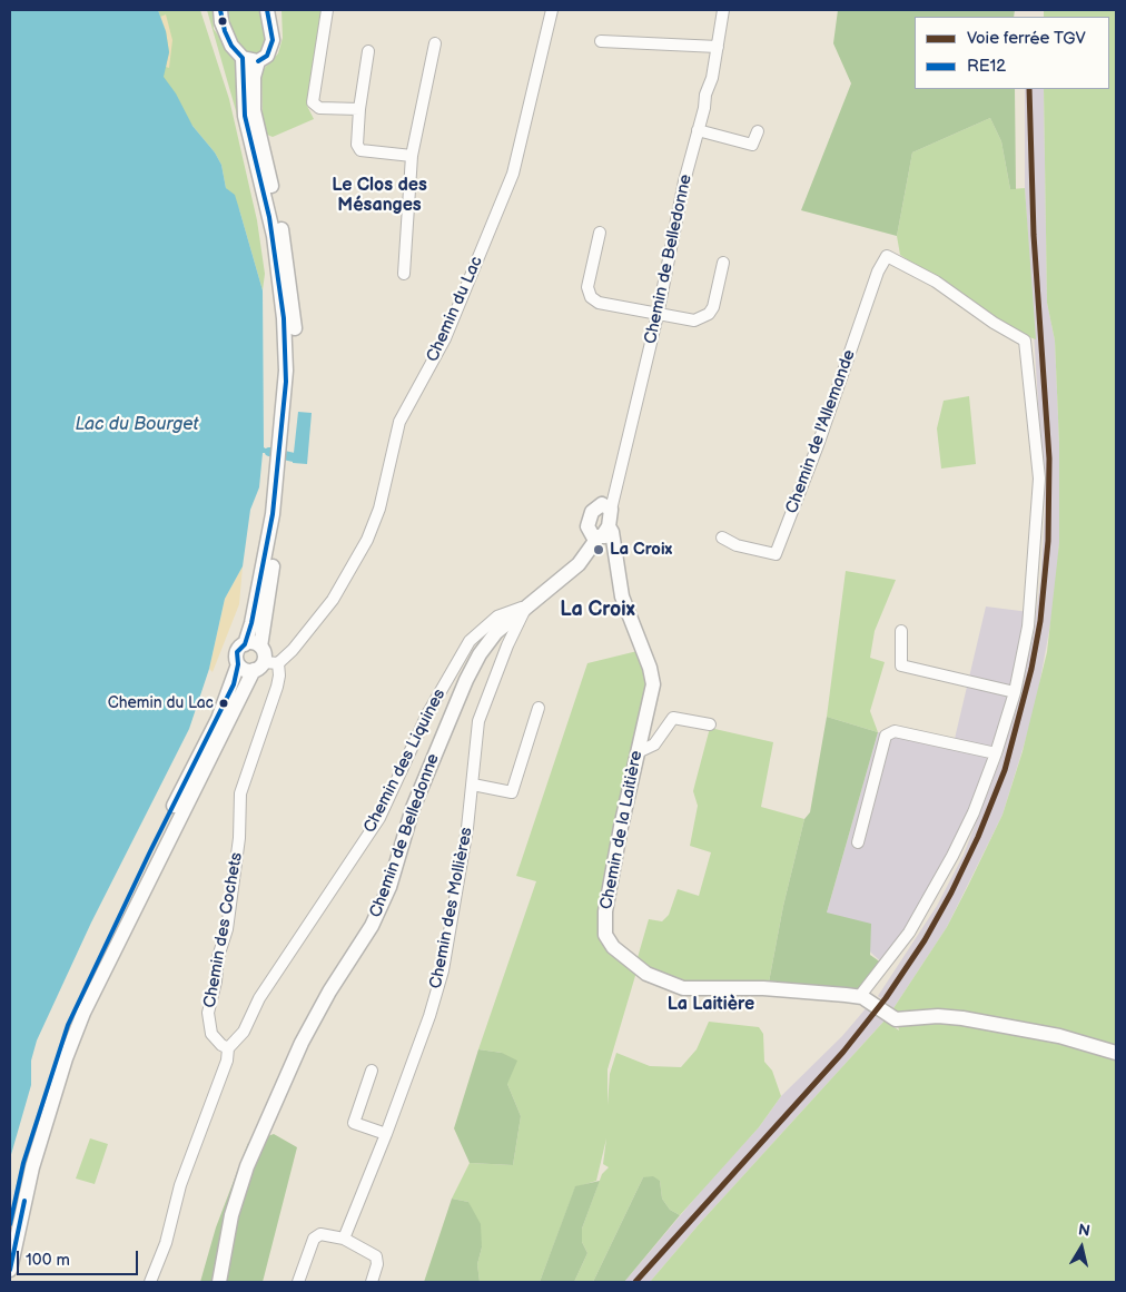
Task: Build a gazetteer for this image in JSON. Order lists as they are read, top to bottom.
{
  "streets": {
    "main road": ["Chemin de Belledonne", "Chemin de la Laitière"],
    "street": [
      "Chemin du Lac",
      "Chemin de l'Allemande",
      "Chemin des Liquines",
      "Chemin des Mollières",
      "Chemin des Cochets"
    ]
  },
  "crossings": [
    ["Chemin de Belledonne", "Chemin des Liquines"],
    ["Chemin de Belledonne", "Chemin de la Laitière"],
    ["Chemin de Belledonne", "Chemin des Mollières"],
    ["Chemin du Lac", "Chemin des Cochets"],
    ["Chemin des Liquines", "Chemin des Mollières"],
    ["Chemin des Liquines", "Chemin des Cochets"]
  ],
  "districts": ["Le Clos des Mésanges", "La Croix", "La Laitière"],
  "water": ["Lac du Bourget"],
  "places": ["La Croix", "Chemin du Lac"],
  "lines": ["transit line RE12", "rail line TGV"],
  "legend": ["Voie ferrée TGV", "RE12"],
  "scale_bar": "100 m",
  "north": "top"
}
